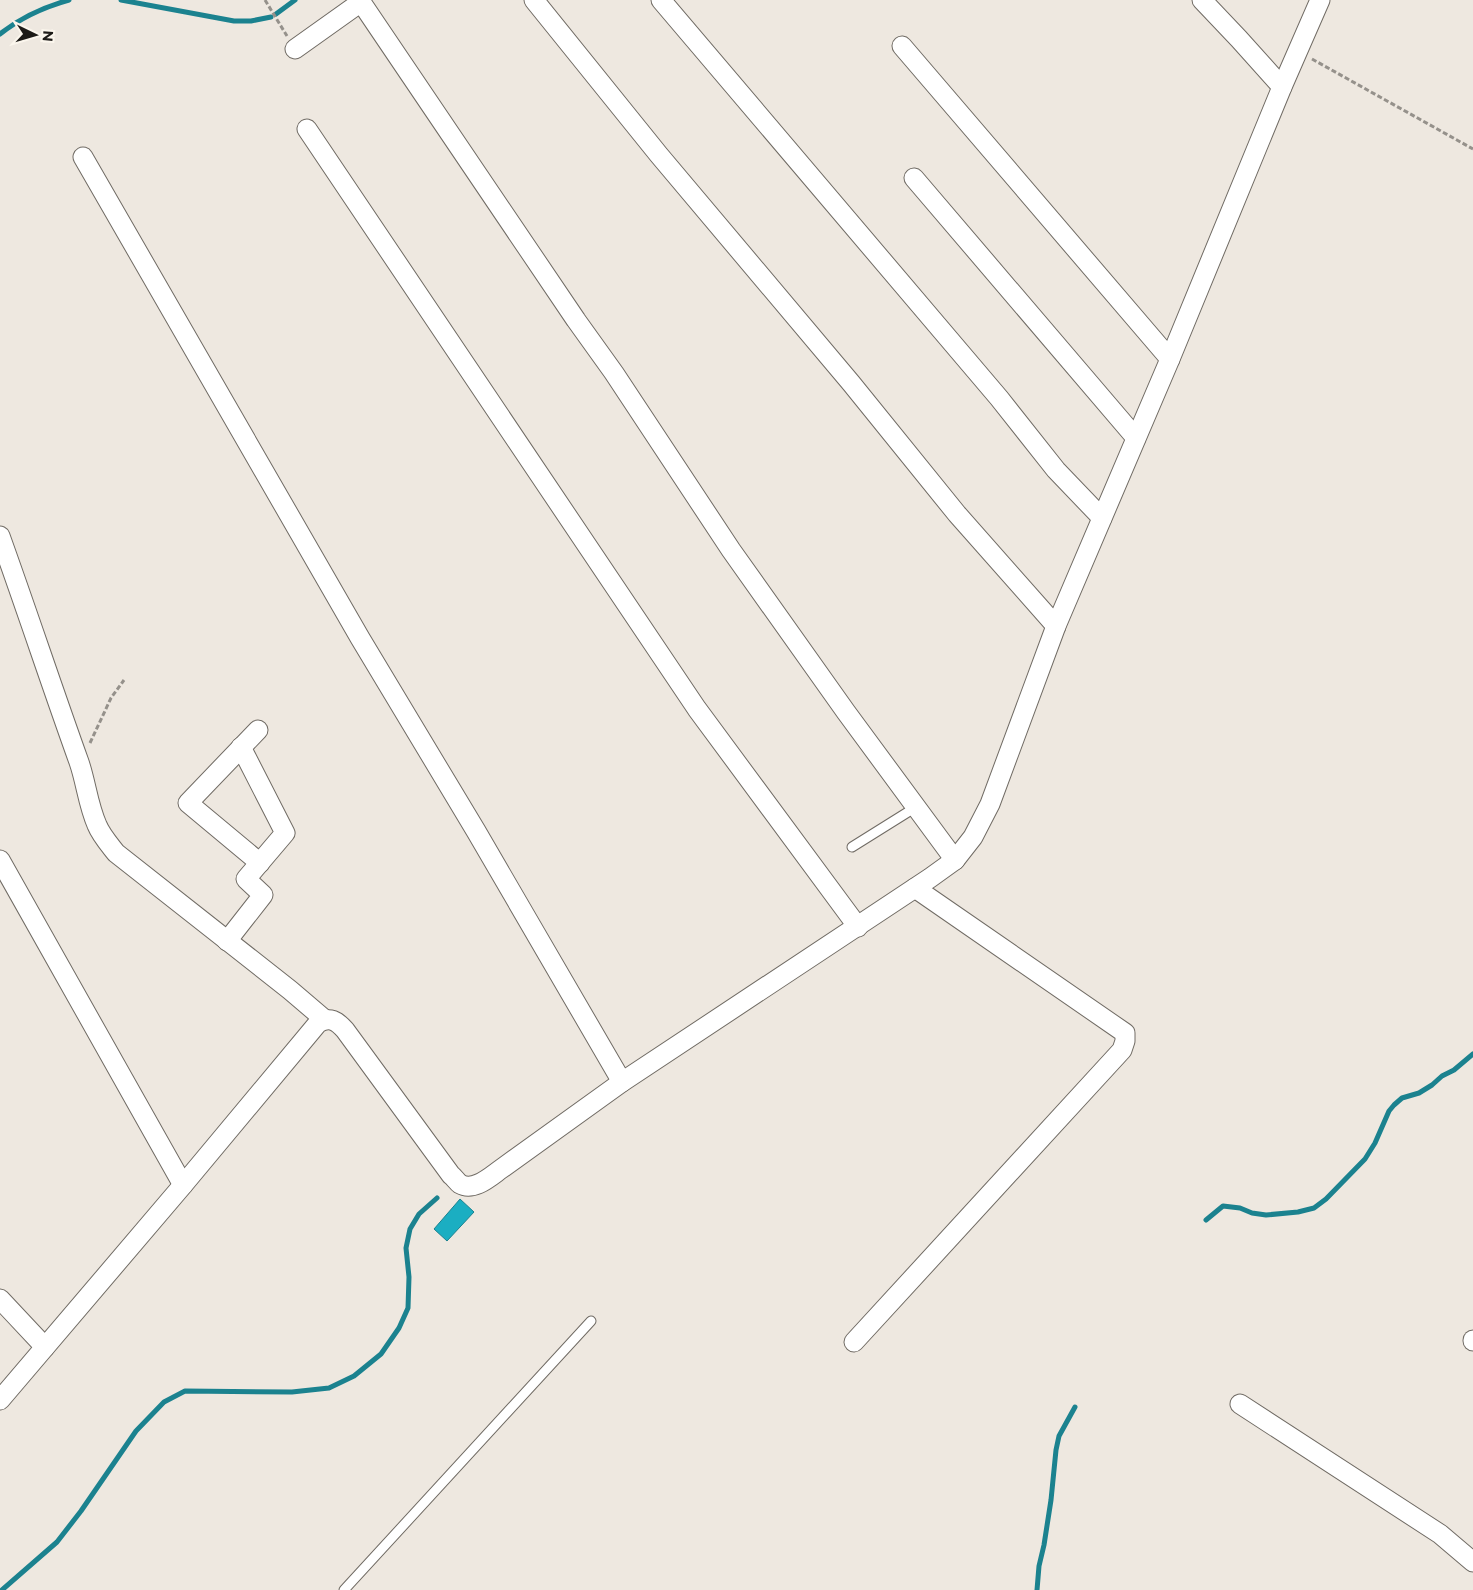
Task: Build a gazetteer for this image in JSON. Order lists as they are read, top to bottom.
{
  "north": "right"
}
